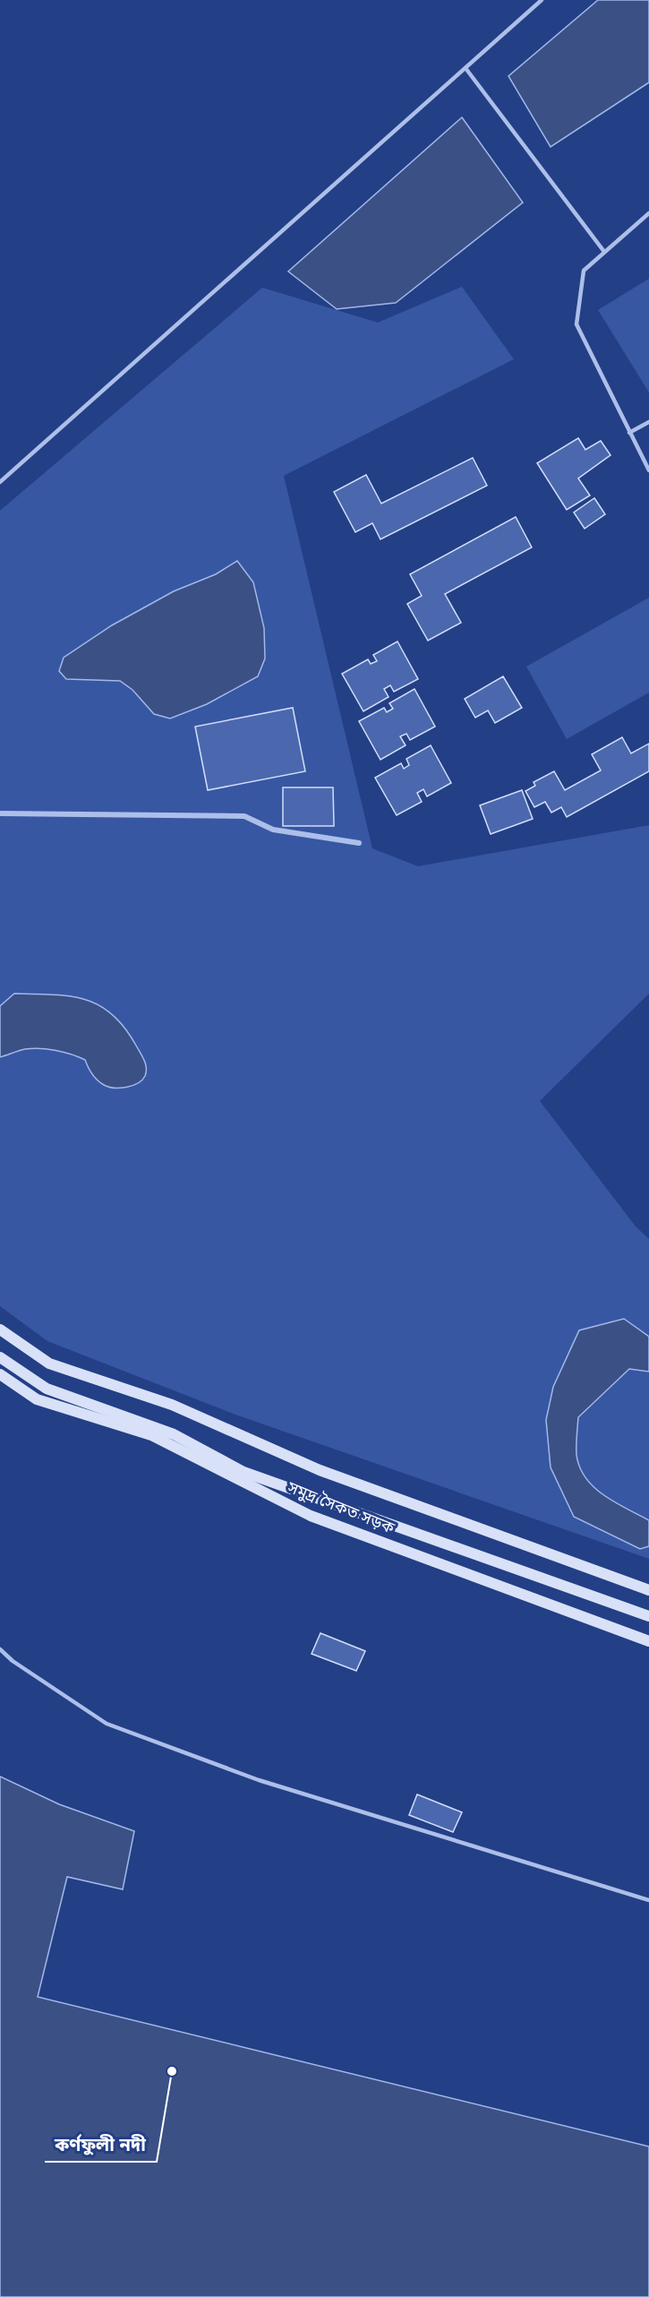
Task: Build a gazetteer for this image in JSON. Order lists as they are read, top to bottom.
{
  "streets": {
    "main road": ["সমুদ্র সৈকত সড়ক"]
  },
  "places": ["কর্ণফুলী নদী"]
}
